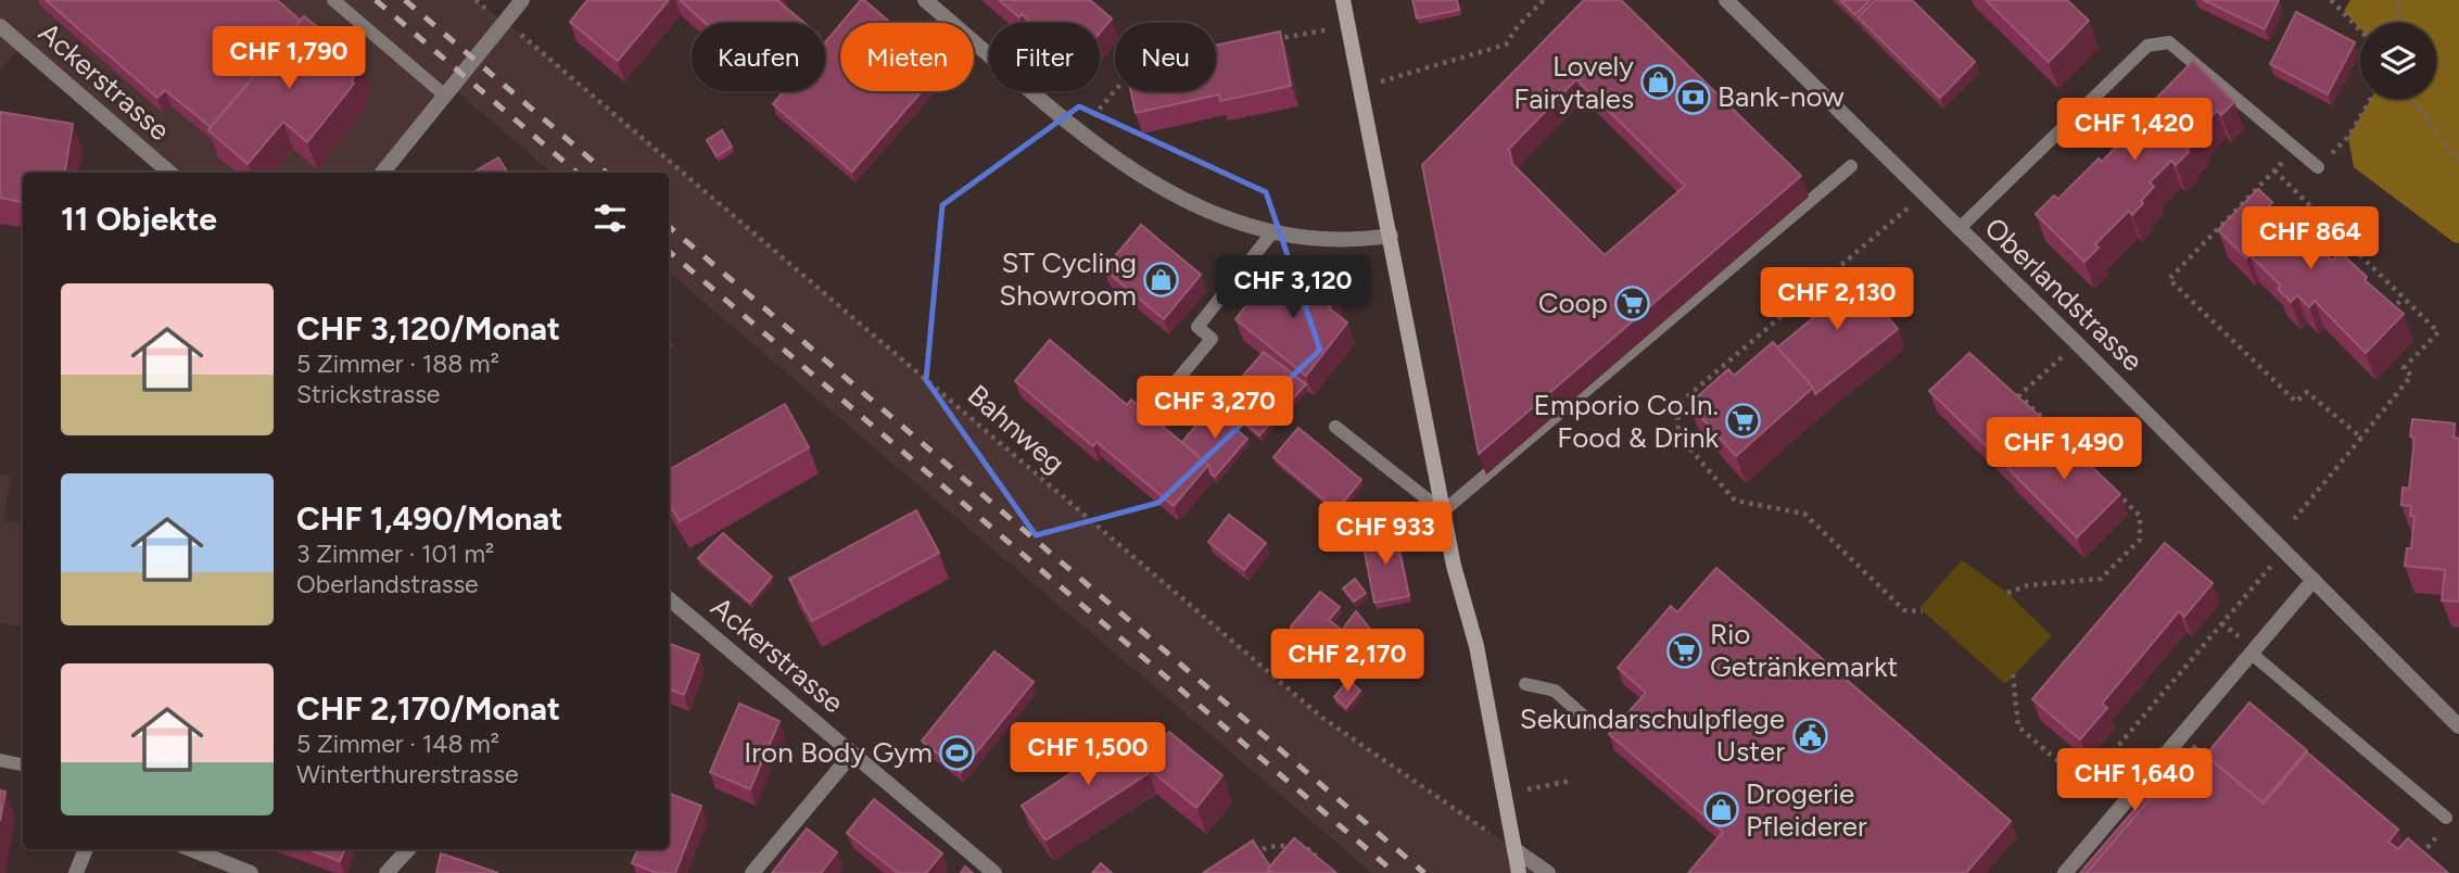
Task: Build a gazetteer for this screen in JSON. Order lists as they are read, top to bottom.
{
  "streets": {
    "street": ["Ackerstrasse", "Oberlandstrasse"],
    "path": ["Bahnweg"]
  },
  "places": {
    "shop": ["Lovely Fairytales", "ST Cycling Showroom", "Drogerie Pfleiderer"],
    "bank": ["Bank-now"],
    "supermarket": ["Coop", "Emporio Co.In. Food & Drink", "Rio Getränkemarkt"],
    "public building": ["Sekundarschulpflege Uster"],
    "sports": ["Iron Body Gym"]
  },
  "page": {
    "chip": [
      "Kaufen",
      "Mieten",
      "Filter",
      "Neu"
    ],
    "price": [
      "CHF 1,790",
      "CHF 1,420",
      "CHF 864",
      "CHF 3,120",
      "CHF 2,130",
      "CHF 3,270",
      "CHF 1,490",
      "CHF 933",
      "CHF 2,170",
      "CHF 1,500",
      "CHF 1,640"
    ],
    "heading": "11 Objekte",
    "list": [
      {
        "name": "CHF 3,120/Monat",
        "note": "5 Zimmer · 188 m² · Strickstrasse"
      },
      {
        "name": "CHF 1,490/Monat",
        "note": "3 Zimmer · 101 m² · Oberlandstrasse"
      },
      {
        "name": "CHF 2,170/Monat",
        "note": "5 Zimmer · 148 m² · Winterthurerstrasse"
      }
    ]
  }
}
